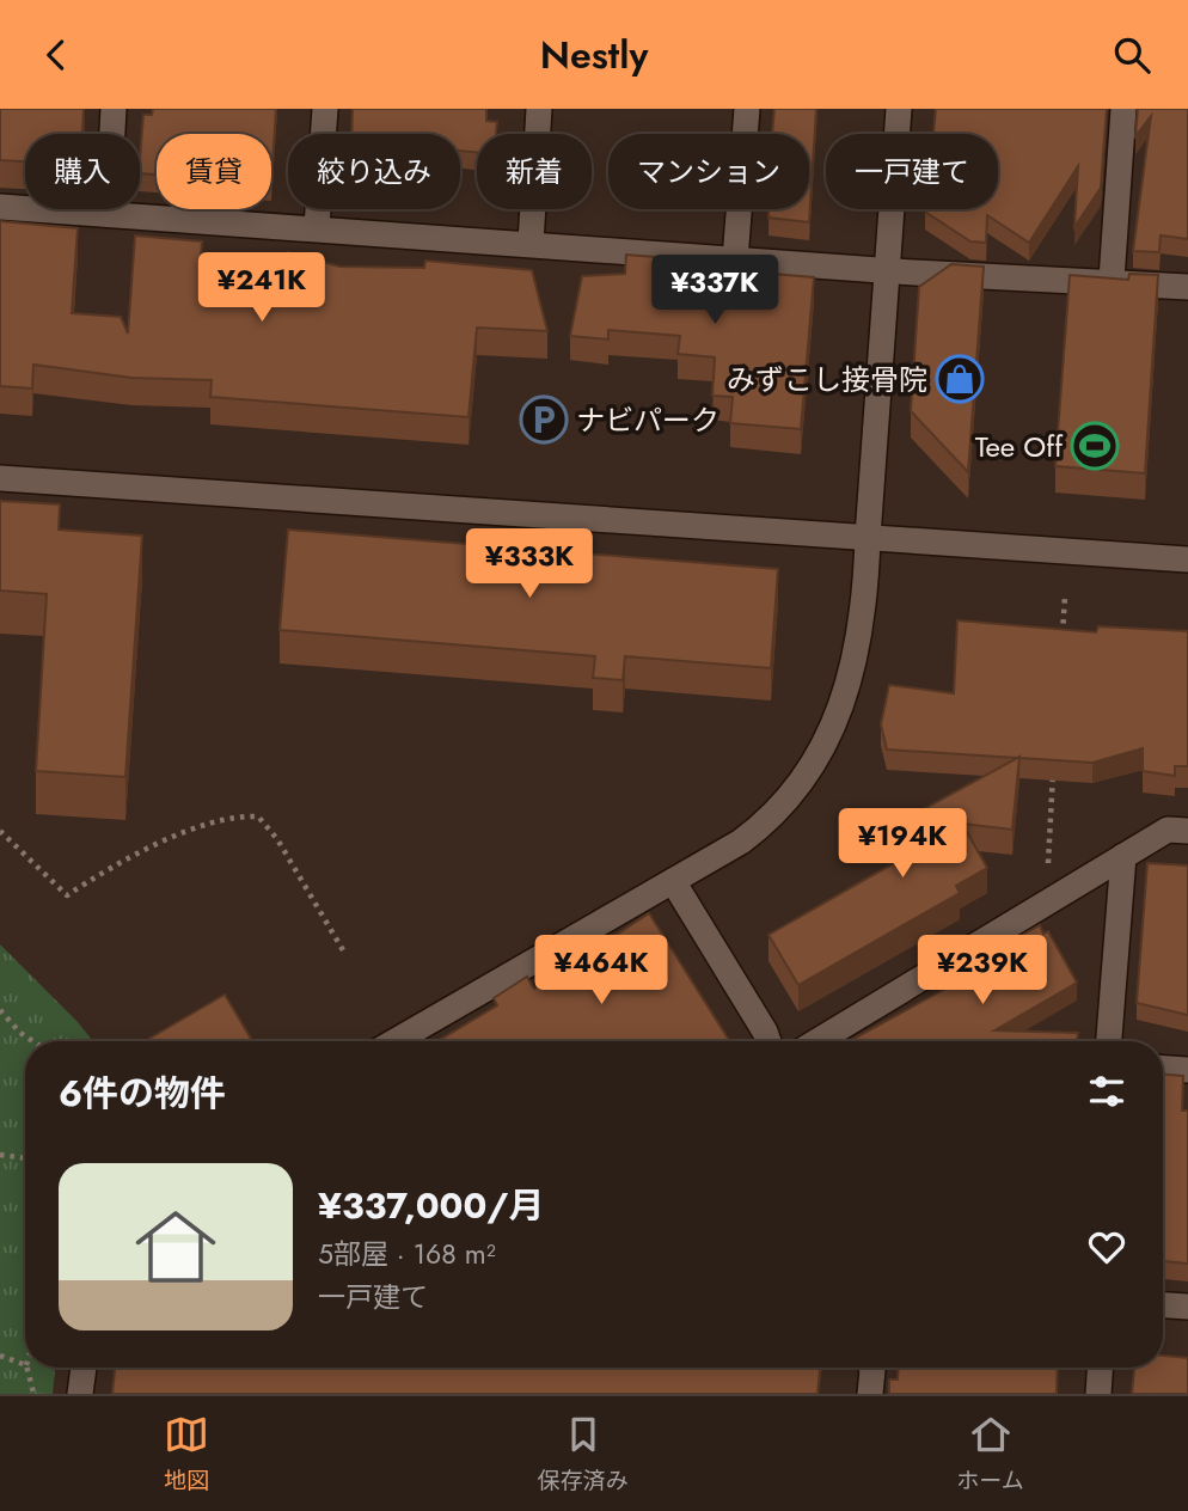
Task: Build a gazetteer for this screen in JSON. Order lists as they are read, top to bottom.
{
  "places": {
    "shop": ["みずこし接骨院"],
    "parking": ["ナビパーク"],
    "sports": ["Tee Off"]
  },
  "page": {
    "header": "Nestly",
    "chip": [
      "購入",
      "賃貸",
      "絞り込み",
      "新着",
      "マンション",
      "一戸建て"
    ],
    "price": [
      "¥241K",
      "¥337K",
      "¥333K",
      "¥194K",
      "¥464K",
      "¥239K"
    ],
    "heading": "6件の物件",
    "list": [
      {
        "name": "¥337,000/月",
        "note": "5部屋 · 168 m² · 一戸建て"
      }
    ],
    "tabs": ["地図", "保存済み", "ホーム"]
  }
}
